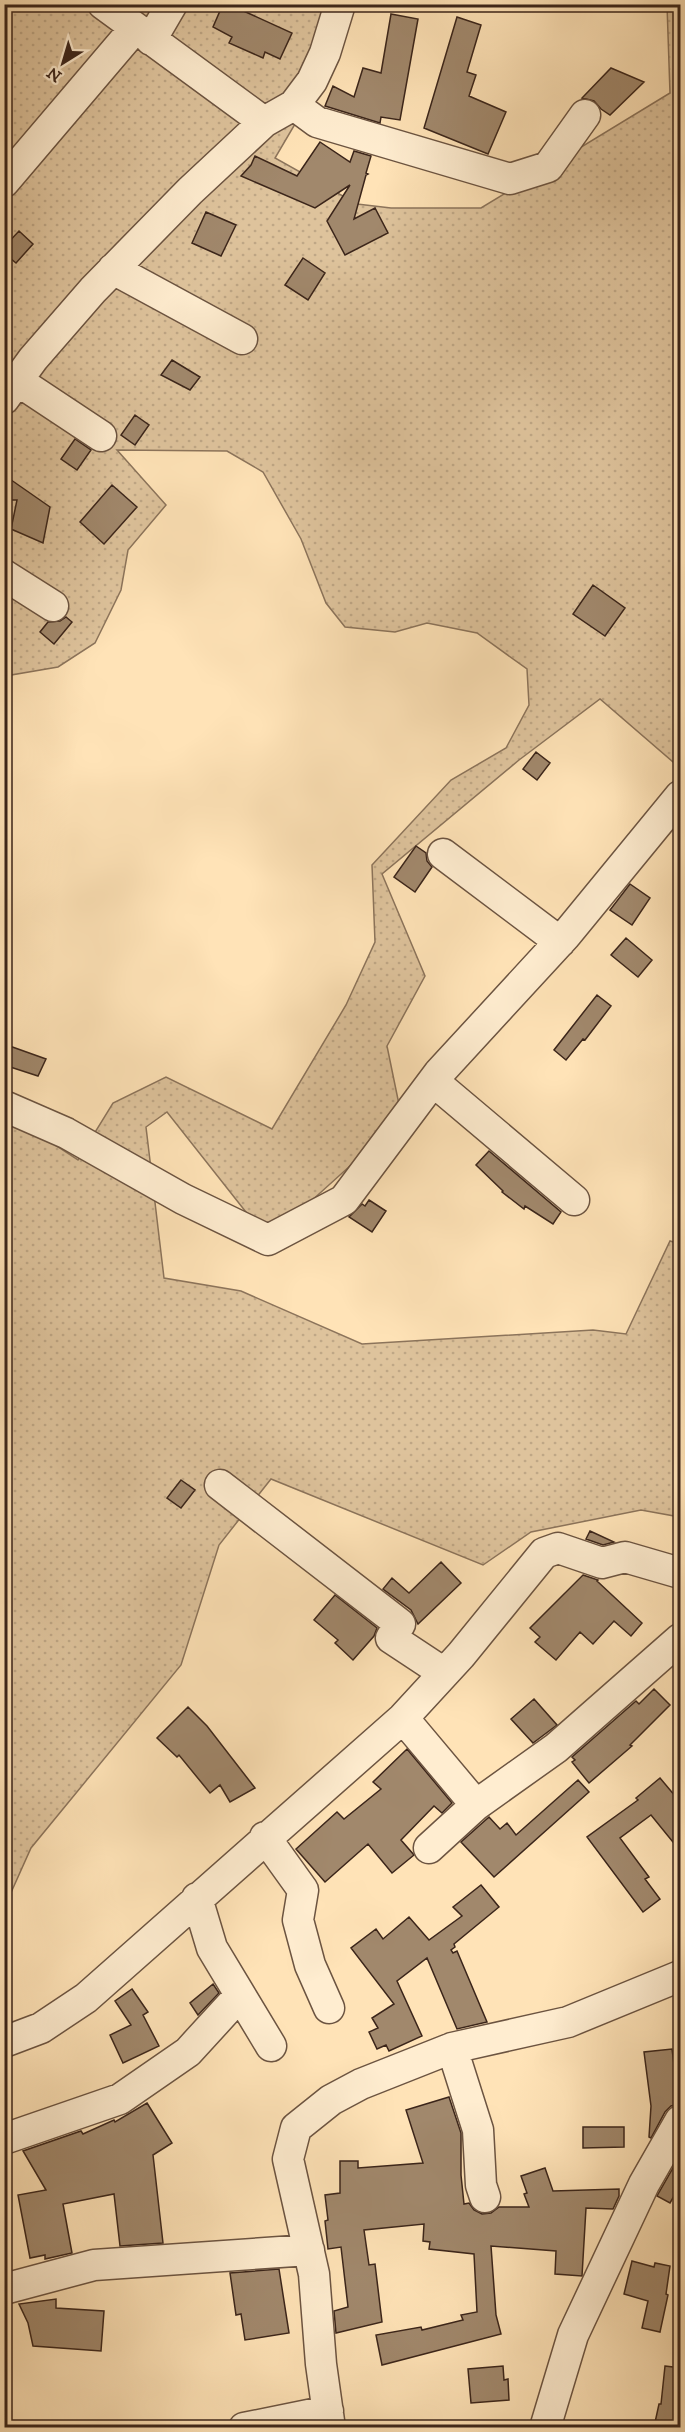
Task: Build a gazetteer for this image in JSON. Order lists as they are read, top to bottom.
{
  "north": "bottom left"
}
